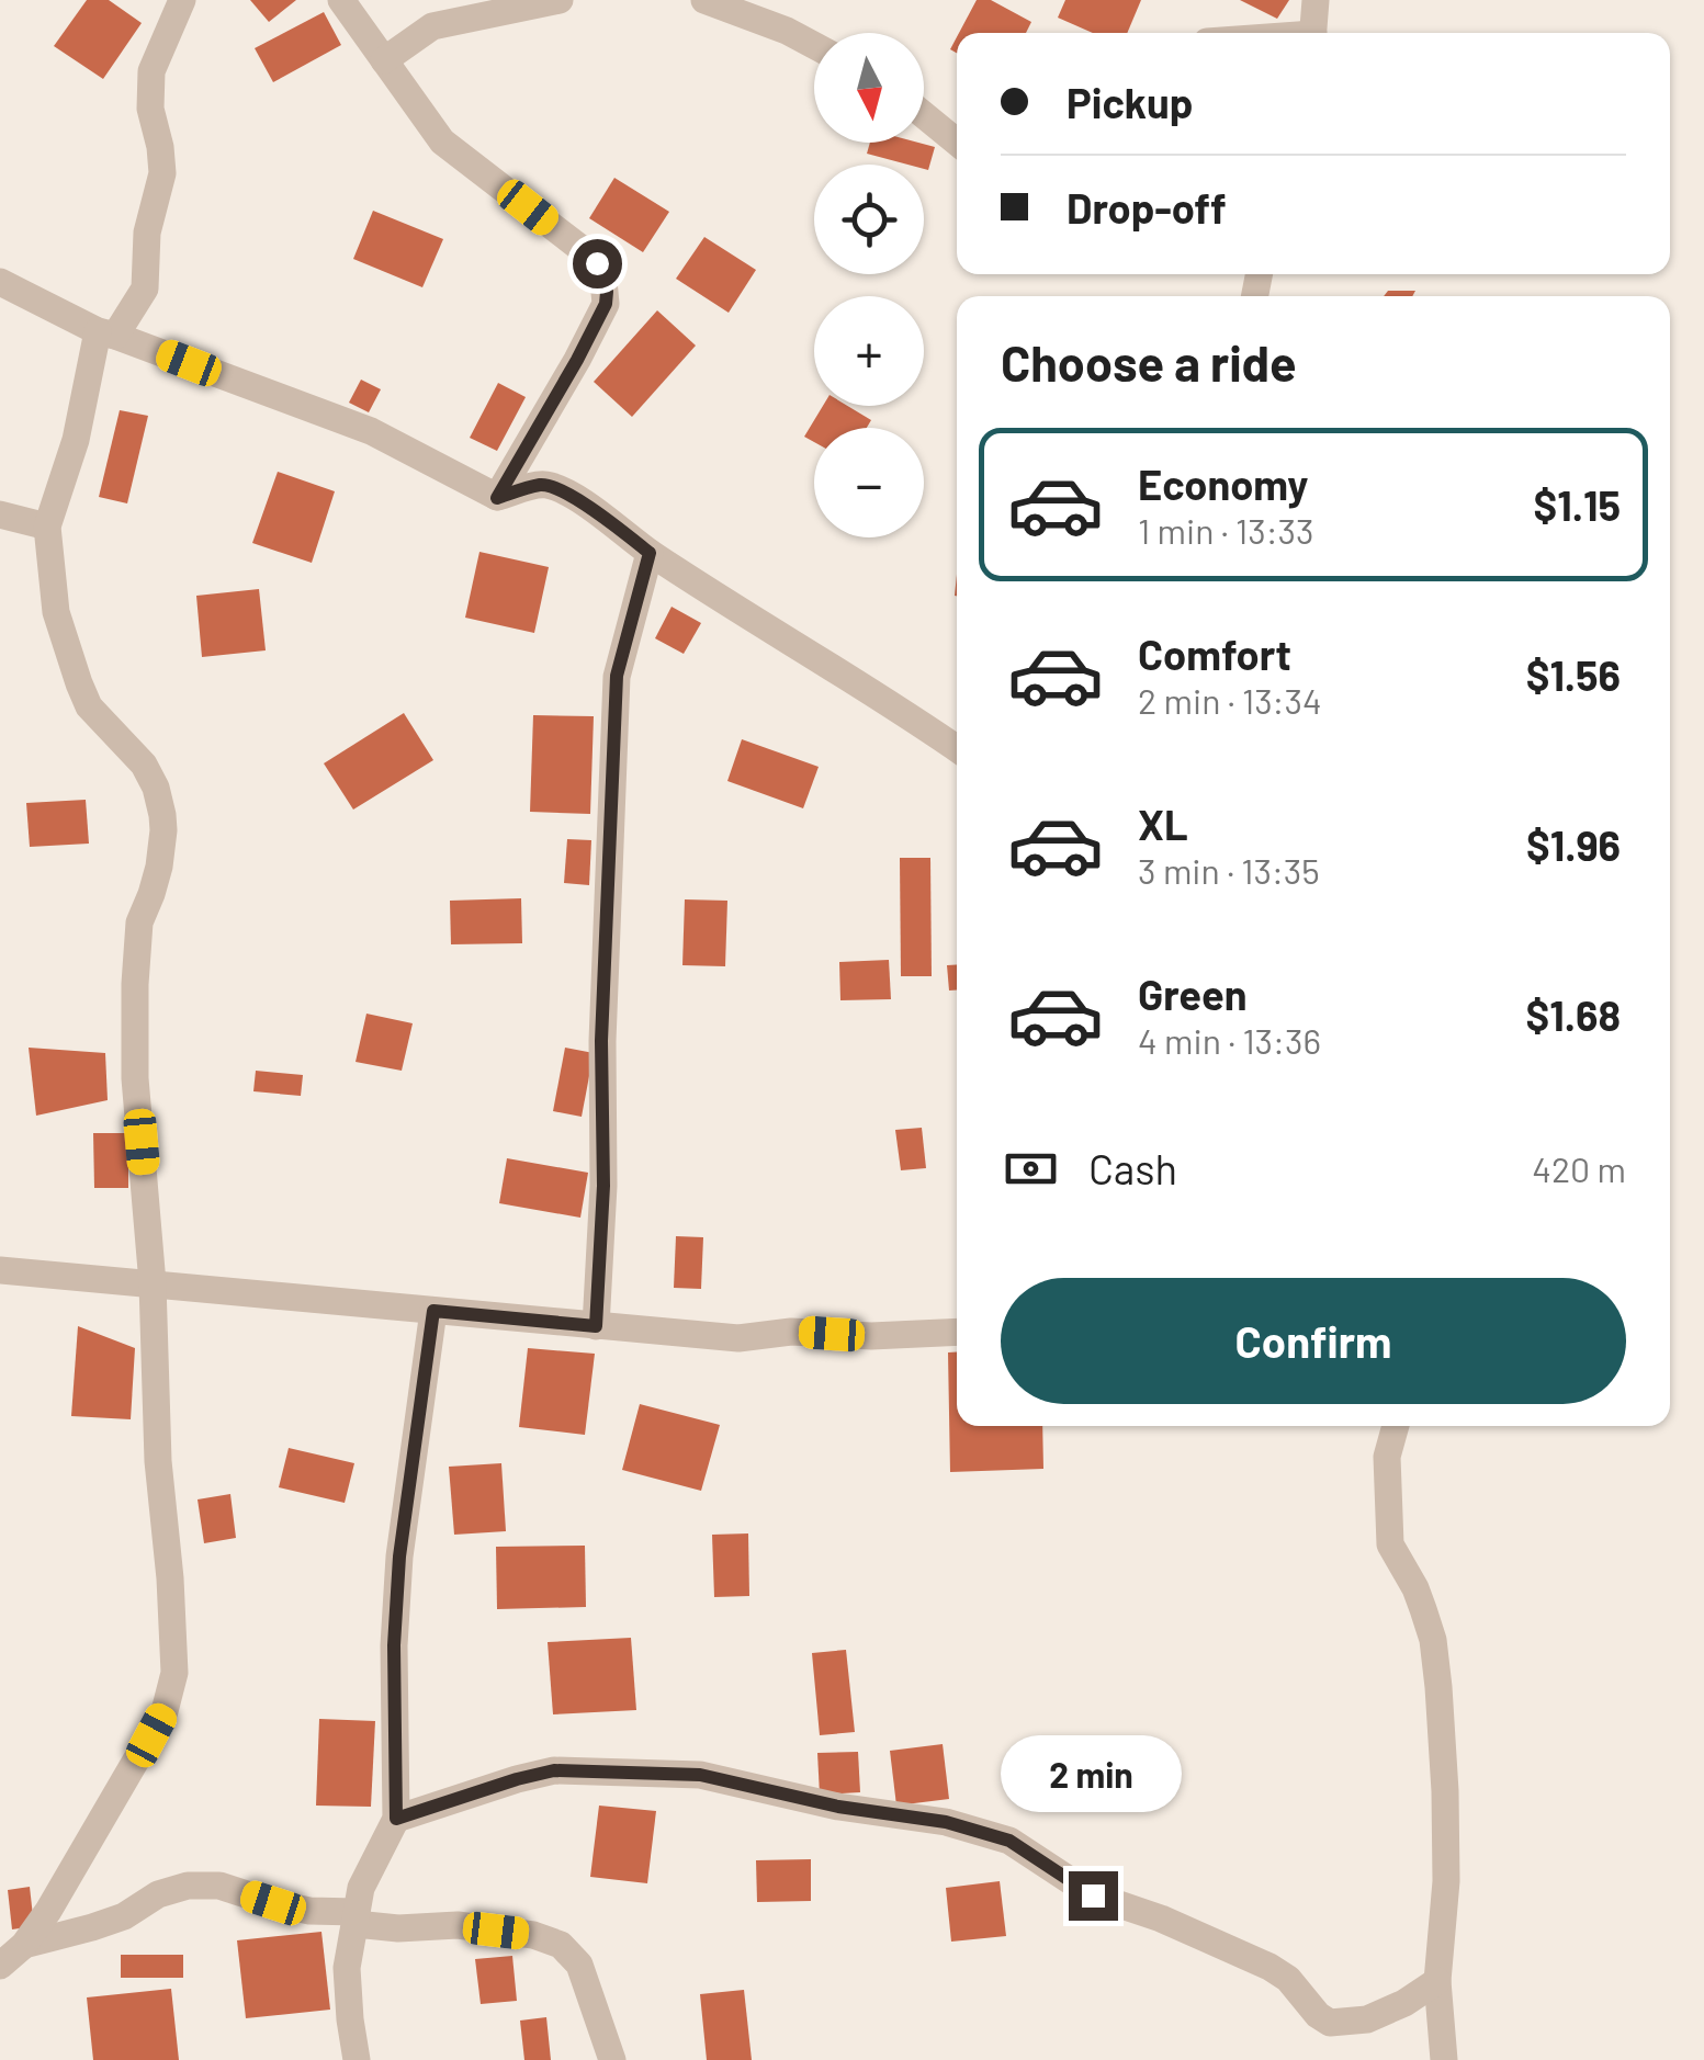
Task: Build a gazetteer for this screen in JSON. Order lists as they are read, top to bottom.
{
  "north": "bottom",
  "page": {
    "map_buttons": ["+", "−"],
    "banner": ["Pickup", "Drop-off"],
    "heading": "Choose a ride",
    "list": [
      {
        "name": "Economy",
        "note": "1 min · 13:33",
        "value": "$1.15"
      },
      {
        "name": "Comfort",
        "note": "2 min · 13:34",
        "value": "$1.56"
      },
      {
        "name": "XL",
        "note": "3 min · 13:35",
        "value": "$1.96"
      },
      {
        "name": "Green",
        "note": "4 min · 13:36",
        "value": "$1.68"
      }
    ],
    "pay": ["Cash", "420 m"],
    "buttons": "Confirm",
    "bubble": "2 min"
  }
}
